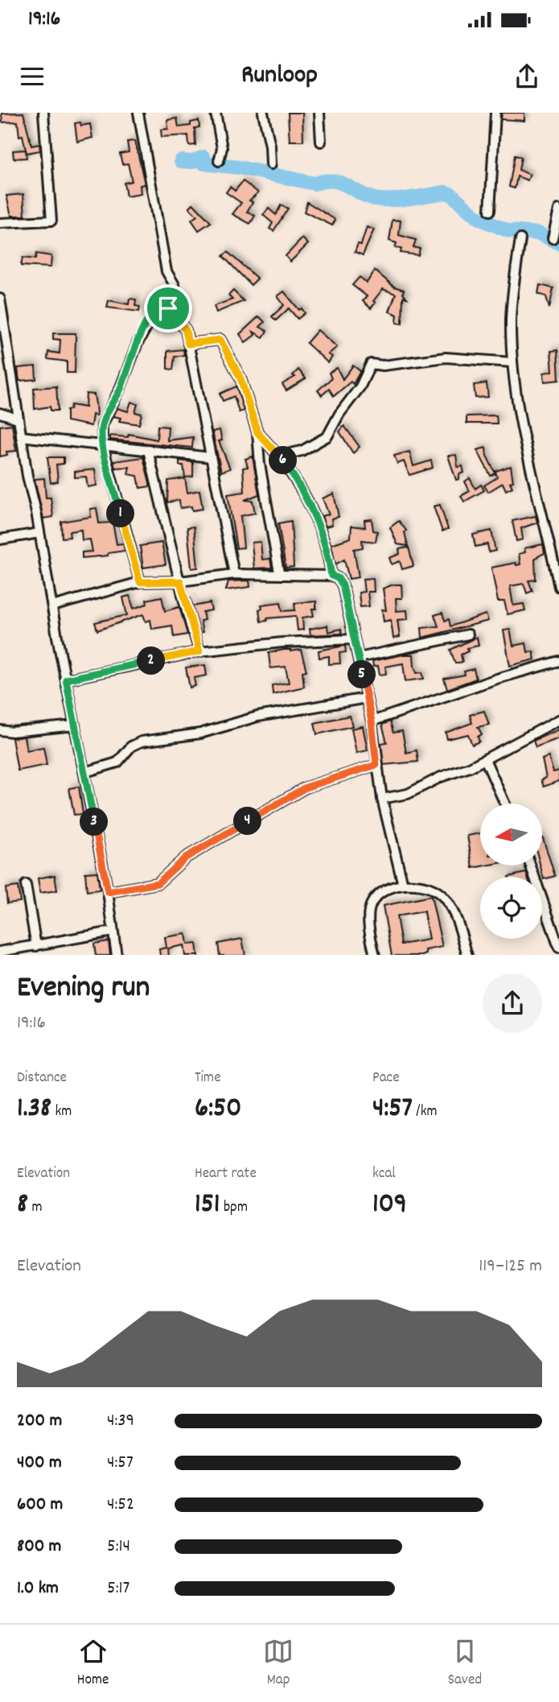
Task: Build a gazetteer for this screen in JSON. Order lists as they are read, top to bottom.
{
  "north": "left",
  "page": {
    "status": "19:16",
    "header": "Runloop",
    "pins": [
      "6",
      "1",
      "2",
      "5",
      "4",
      "3"
    ],
    "heading": ["Evening run", "19:16"],
    "stats": [
      ["Distance", "1.38 km"],
      ["Time", "6:50"],
      ["Pace", "4:57 /km"],
      ["Elevation", "8 m"],
      ["Heart rate", "151 bpm"],
      ["kcal", "109"]
    ],
    "chart": ["Elevation", "119–125 m"],
    "list": [
      {
        "name": "200 m",
        "note": "4:39"
      },
      {
        "name": "400 m",
        "note": "4:57"
      },
      {
        "name": "600 m",
        "note": "4:52"
      },
      {
        "name": "800 m",
        "note": "5:14"
      },
      {
        "name": "1.0 km",
        "note": "5:17"
      }
    ],
    "tabs": ["Home", "Map", "Saved"]
  }
}
